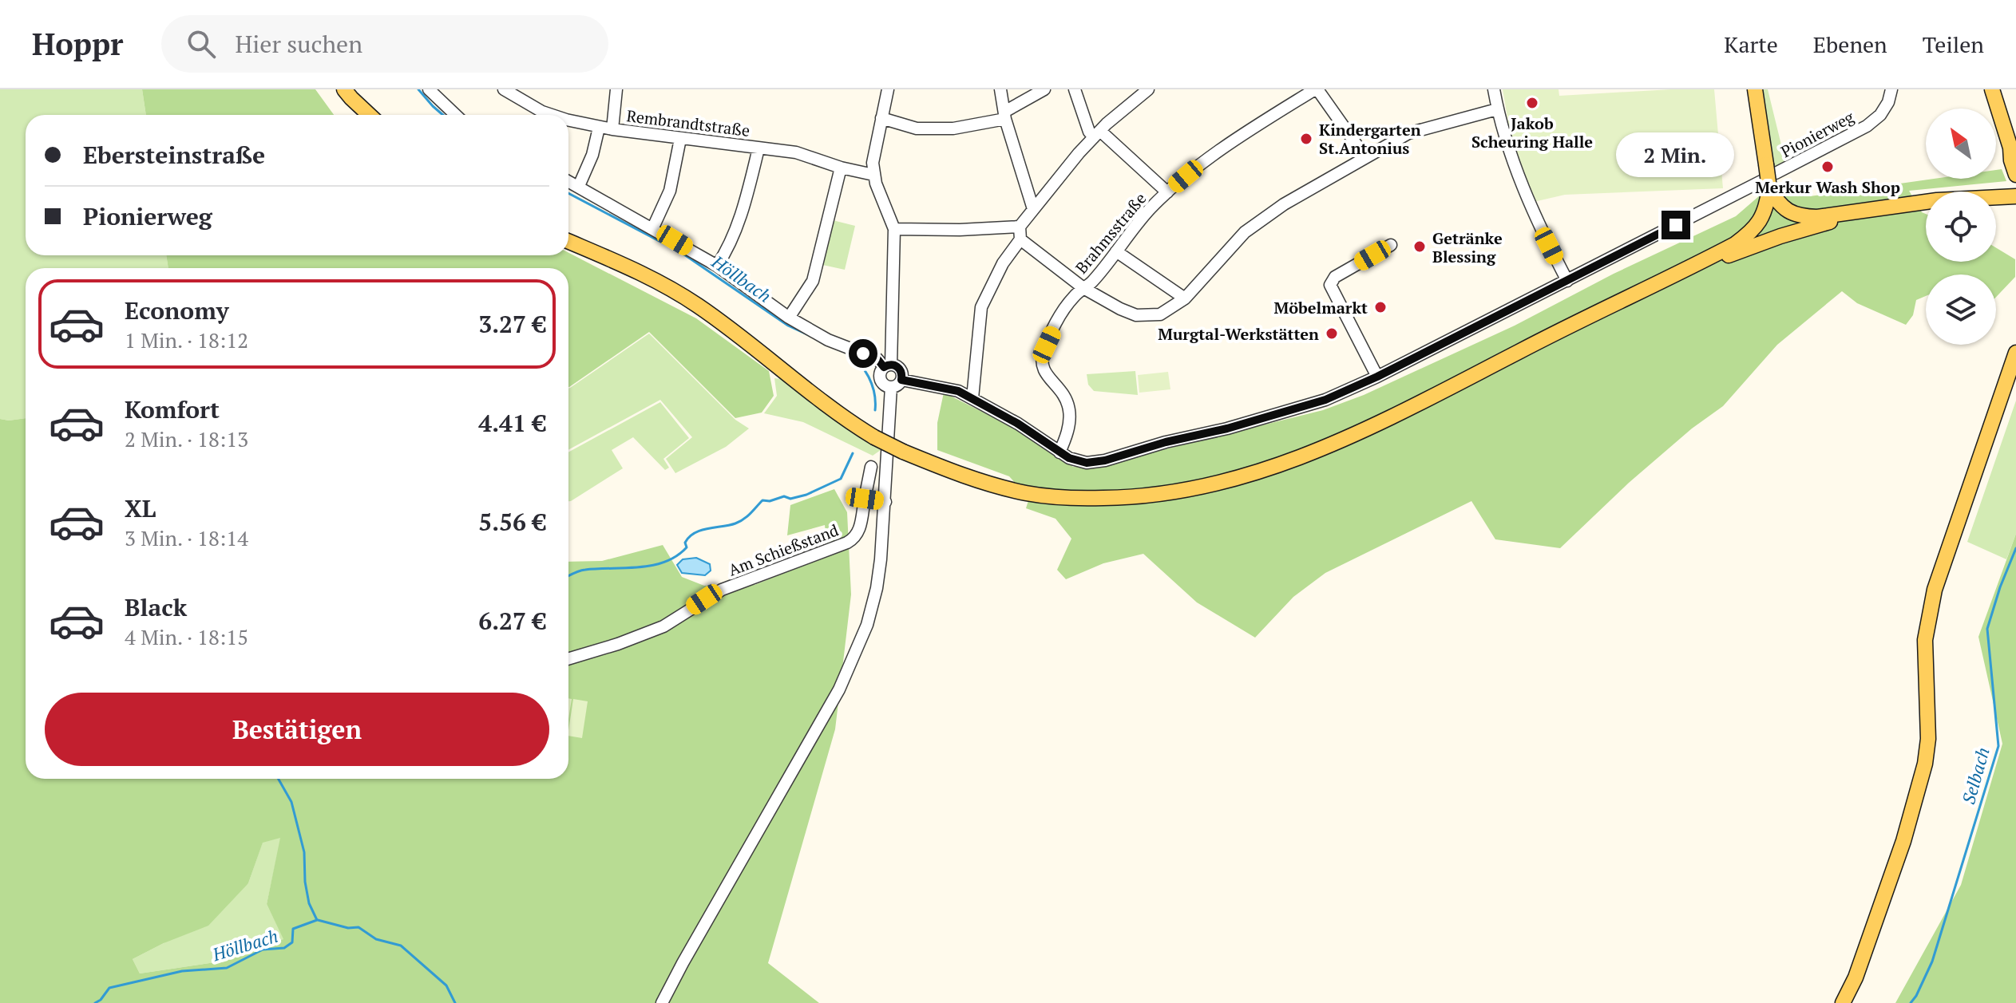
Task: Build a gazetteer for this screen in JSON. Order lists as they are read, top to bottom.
{
  "streets": {
    "street": [
      "Rembrandtstraße",
      "Pionierweg",
      "Brahmsstraße",
      "Am Schießstand"
    ]
  },
  "water": ["Höllbach", "Selbach"],
  "places": [
    "Jakob Scheuring Halle",
    "Kindergarten St.Antonius",
    "Merkur Wash Shop",
    "Getränke Blessing",
    "Möbelmarkt",
    "Murgtal-Werkstätten"
  ],
  "north": "top left",
  "page": {
    "header": "Hoppr",
    "search": "Hier suchen",
    "nav": ["Karte", "Ebenen", "Teilen"],
    "banner": ["Ebersteinstraße", "Pionierweg"],
    "bubble": "2 Min.",
    "list": [
      {
        "name": "Economy",
        "note": "1 Min. · 18:12",
        "value": "3.27 €"
      },
      {
        "name": "Komfort",
        "note": "2 Min. · 18:13",
        "value": "4.41 €"
      },
      {
        "name": "XL",
        "note": "3 Min. · 18:14",
        "value": "5.56 €"
      },
      {
        "name": "Black",
        "note": "4 Min. · 18:15",
        "value": "6.27 €"
      }
    ],
    "buttons": "Bestätigen"
  }
}
